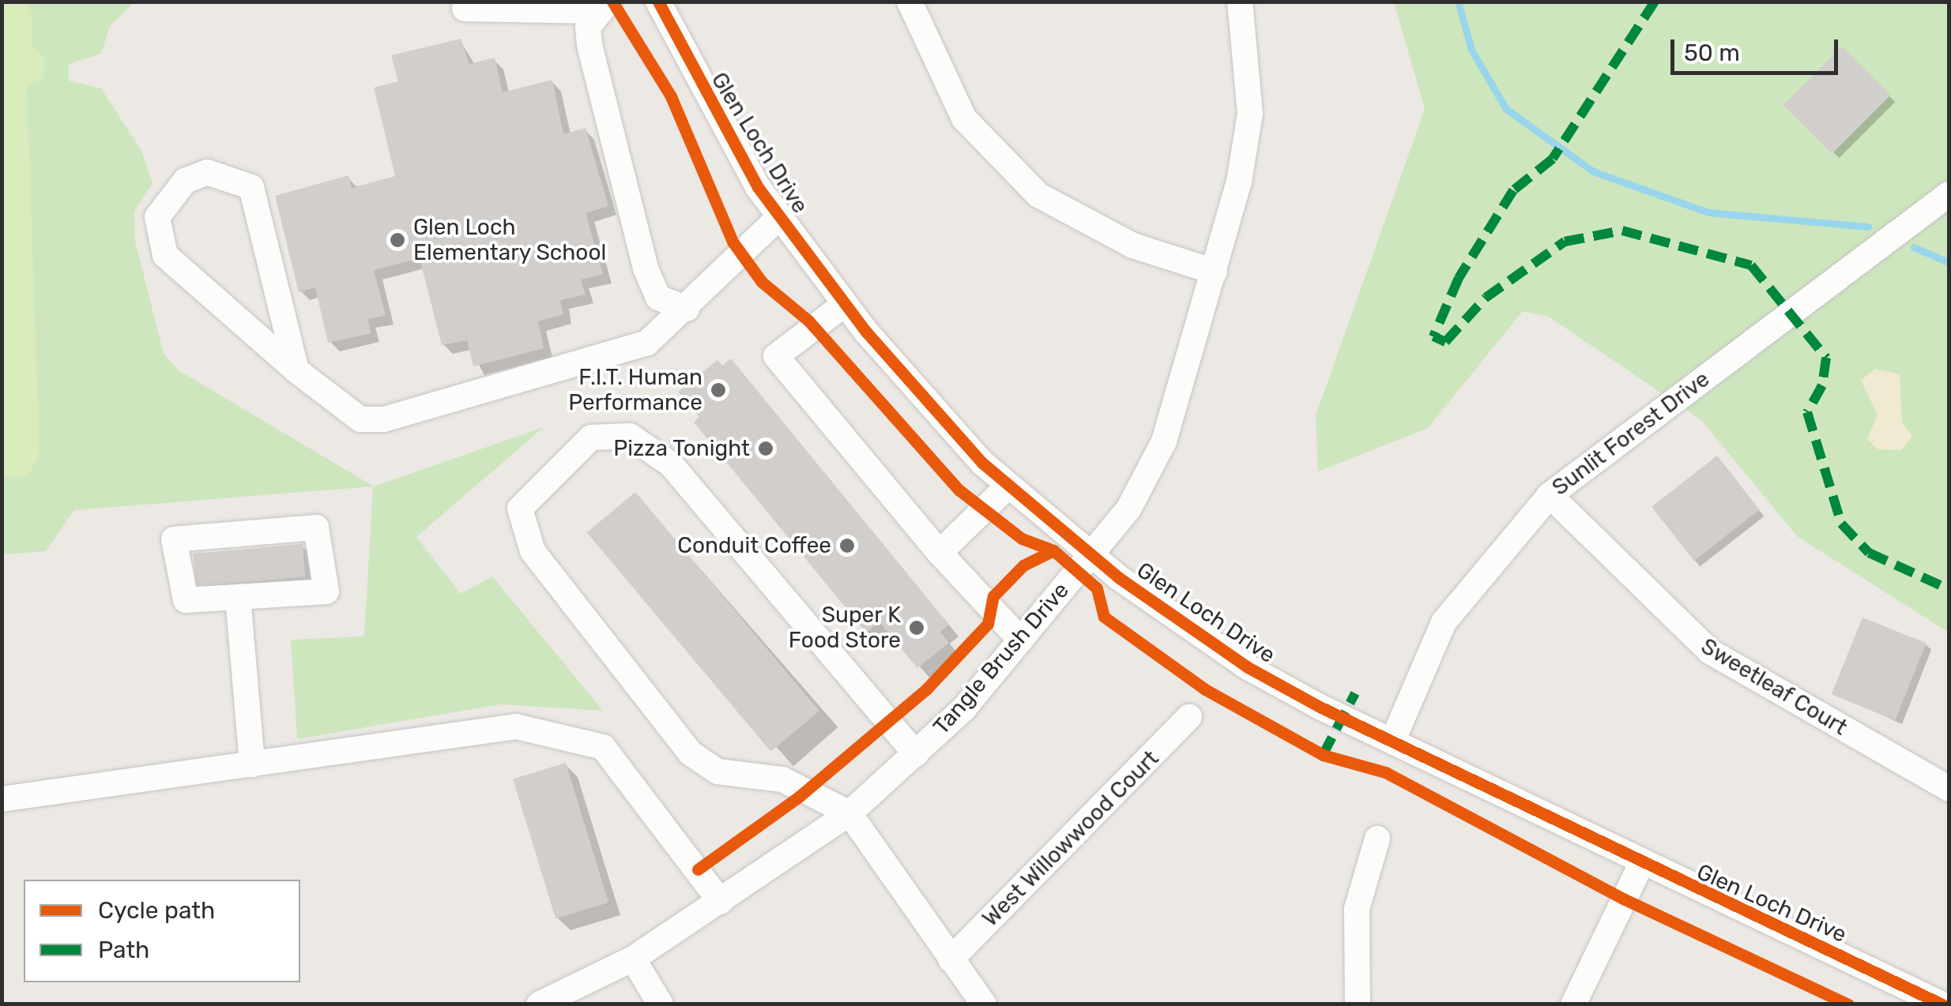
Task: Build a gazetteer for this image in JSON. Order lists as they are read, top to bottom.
{
  "streets": {
    "street": [
      "Glen Loch Drive",
      "Sunlit Forest Drive",
      "Tangle Brush Drive",
      "Sweetleaf Court",
      "West Willowwood Court"
    ]
  },
  "crossings": [
    ["Glen Loch Drive", "Sunlit Forest Drive"],
    ["Glen Loch Drive", "Tangle Brush Drive"],
    ["Sunlit Forest Drive", "Sweetleaf Court"]
  ],
  "places": [
    "Glen Loch Elementary School",
    "F.I.T. Human Performance",
    "Pizza Tonight",
    "Conduit Coffee",
    "Super K Food Store"
  ],
  "legend": ["Cycle path", "Path"],
  "scale_bar": "50 m"
}
